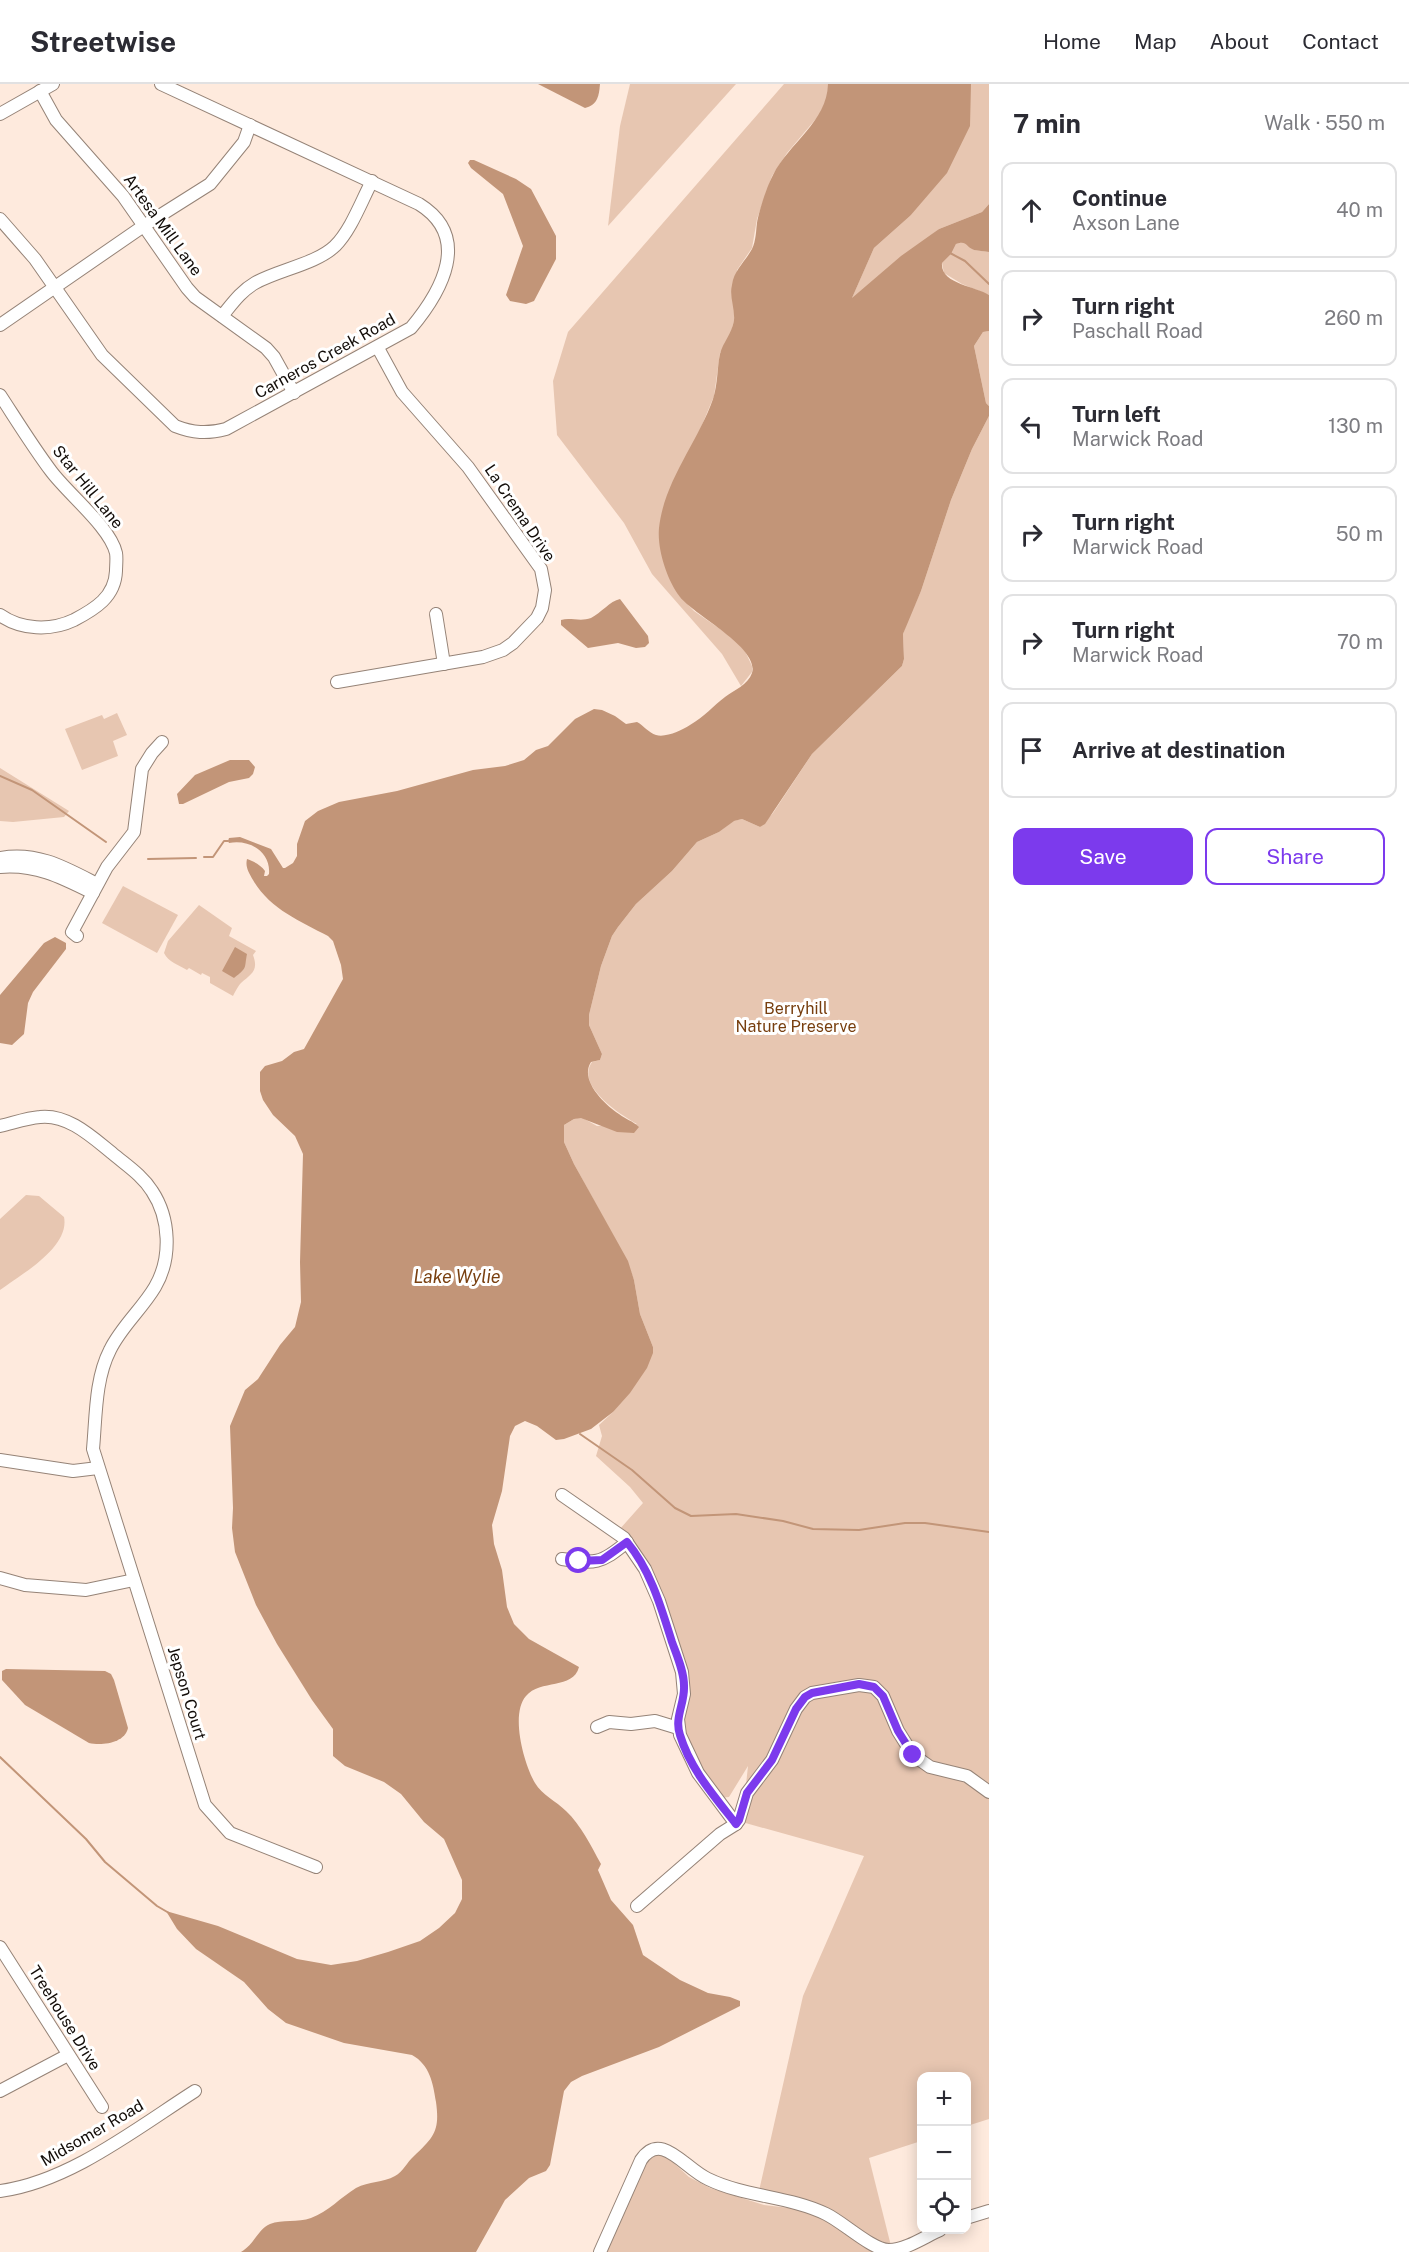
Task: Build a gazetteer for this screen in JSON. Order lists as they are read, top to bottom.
{
  "streets": {
    "street": [
      "Artesa Mill Lane",
      "Carneros Creek Road",
      "Star Hill Lane",
      "La Crema Drive",
      "Jepson Court",
      "Treehouse Drive",
      "Midsomer Road"
    ]
  },
  "crossings": [
    ["Artesa Mill Lane", "Carneros Creek Road"],
    ["Carneros Creek Road", "La Crema Drive"]
  ],
  "water": ["Lake Wylie"],
  "parks": ["Berryhill Nature Preserve"],
  "page": {
    "header": "Streetwise",
    "nav": [
      "Home",
      "Map",
      "About",
      "Contact"
    ],
    "heading": ["7 min", "Walk · 550 m"],
    "list": [
      ["Continue", "Axson Lane", "40 m"],
      ["Turn right", "Paschall Road", "260 m"],
      ["Turn left", "Marwick Road", "130 m"],
      ["Turn right", "Marwick Road", "50 m"],
      ["Turn right", "Marwick Road", "70 m"],
      "Arrive at destination"
    ],
    "buttons": ["Save", "Share"],
    "map_buttons": ["+", "−"]
  }
}
